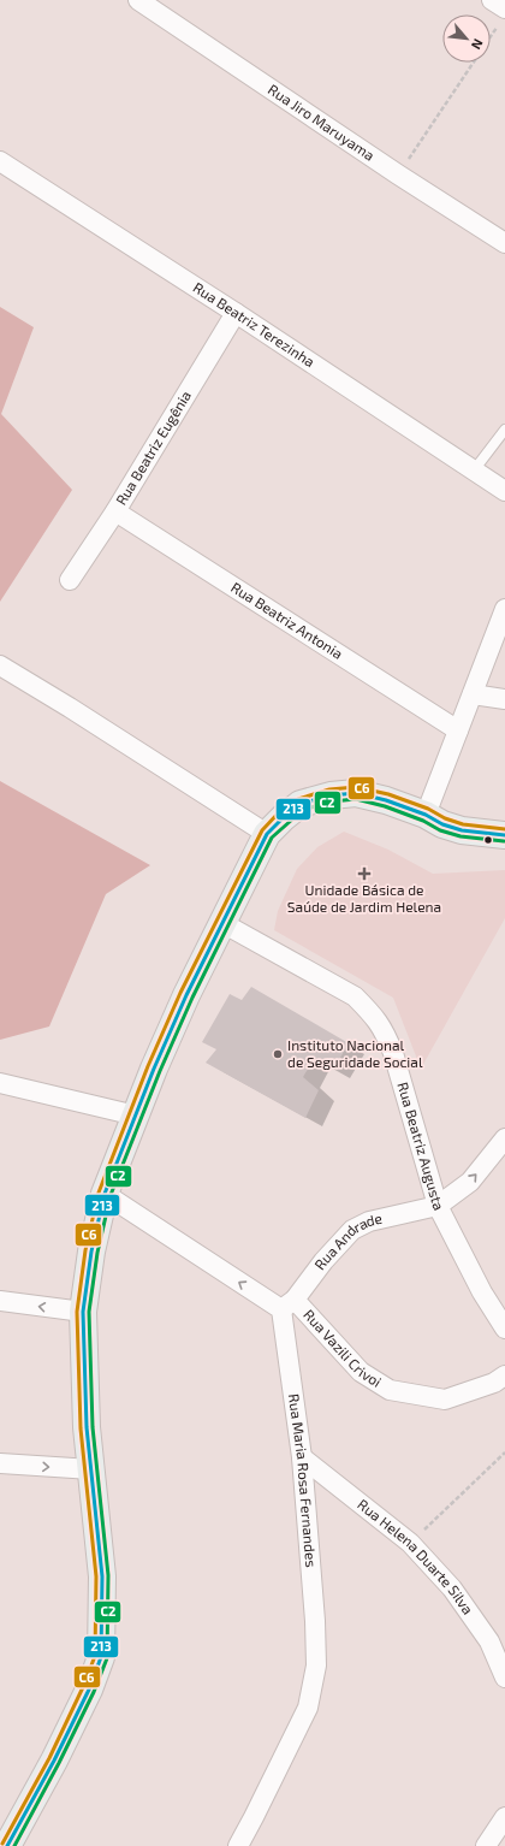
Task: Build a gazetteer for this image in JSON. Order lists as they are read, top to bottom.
{
  "streets": {
    "street": [
      "Rua Jiro Maruyama",
      "Rua Beatriz Terezinha",
      "Rua Beatriz Eugênia",
      "Rua Beatriz Antonia",
      "Rua Beatriz Augusta",
      "Rua Andrade",
      "Rua Vazili Crivoi",
      "Rua Maria Rosa Fernandes",
      "Rua Helena Duarte Silva"
    ]
  },
  "crossings": [
    ["Rua Beatriz Terezinha", "Rua Beatriz Eugênia"],
    ["Rua Beatriz Eugênia", "Rua Beatriz Antonia"],
    ["Rua Beatriz Augusta", "Rua Andrade"],
    ["Rua Andrade", "Rua Vazili Crivoi"],
    ["Rua Andrade", "Rua Maria Rosa Fernandes"],
    ["Rua Vazili Crivoi", "Rua Maria Rosa Fernandes"],
    ["Rua Maria Rosa Fernandes", "Rua Helena Duarte Silva"]
  ],
  "places": {
    "health": ["Unidade Básica de Saúde de Jardim Helena"],
    "other": ["Instituto Nacional de Seguridade Social"]
  },
  "lines": ["transit line C6", "transit line 213", "transit line C2"],
  "north": "bottom right"
}
